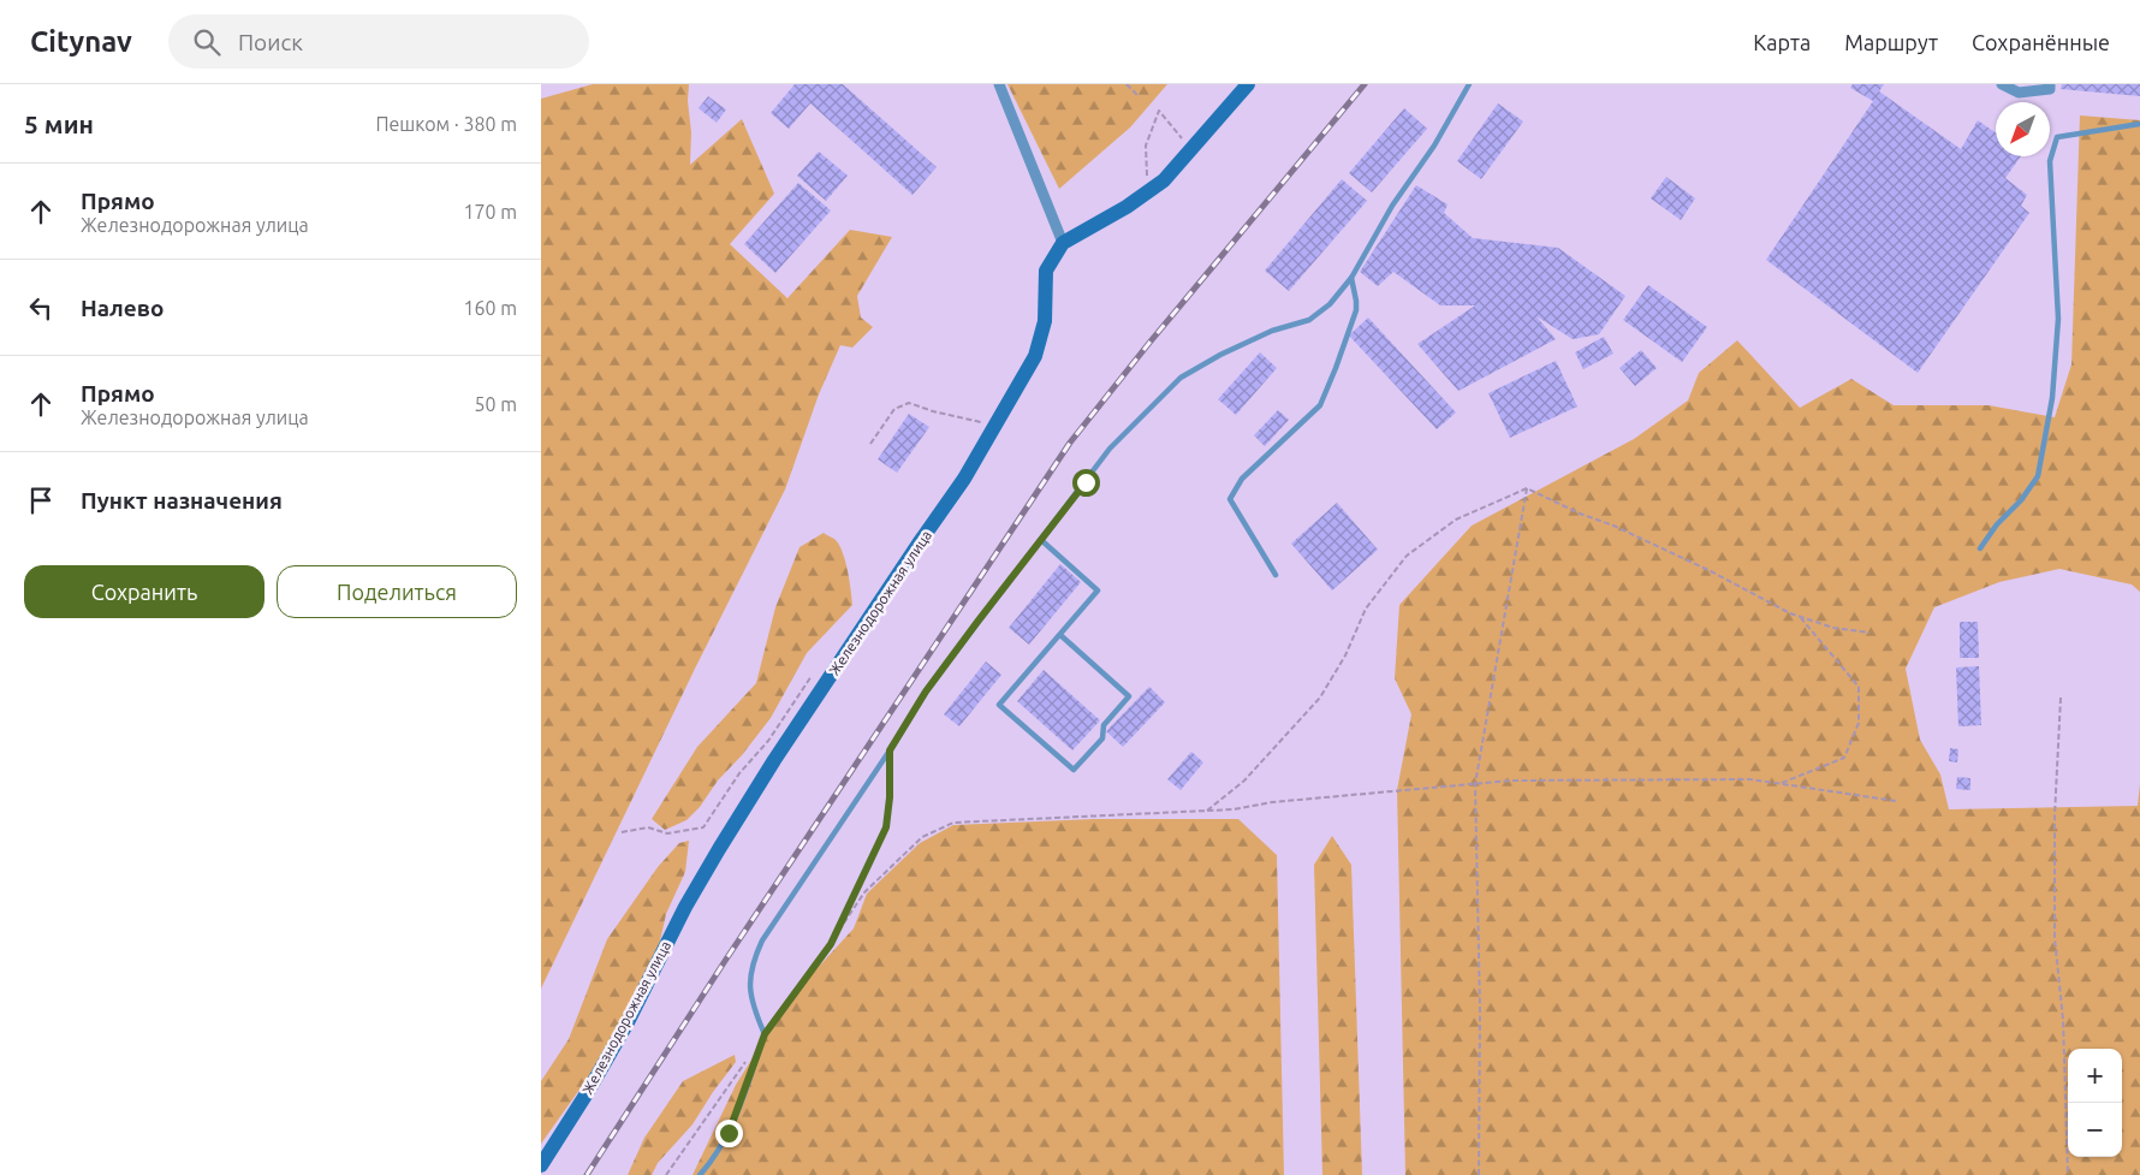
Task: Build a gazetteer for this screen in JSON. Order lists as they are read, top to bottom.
{
  "streets": {
    "street": ["Железнодорожная улица"]
  },
  "north": "bottom left",
  "page": {
    "header": "Citynav",
    "search": "Поиск",
    "nav": ["Карта", "Маршрут", "Сохранённые"],
    "heading": ["5 мин", "Пешком · 380 m"],
    "list": [
      ["Прямо", "Железнодорожная улица", "170 m"],
      ["Налево", "160 m"],
      ["Прямо", "Железнодорожная улица", "50 m"],
      "Пункт назначения"
    ],
    "buttons": ["Сохранить", "Поделиться"],
    "map_buttons": ["+", "−"]
  }
}
